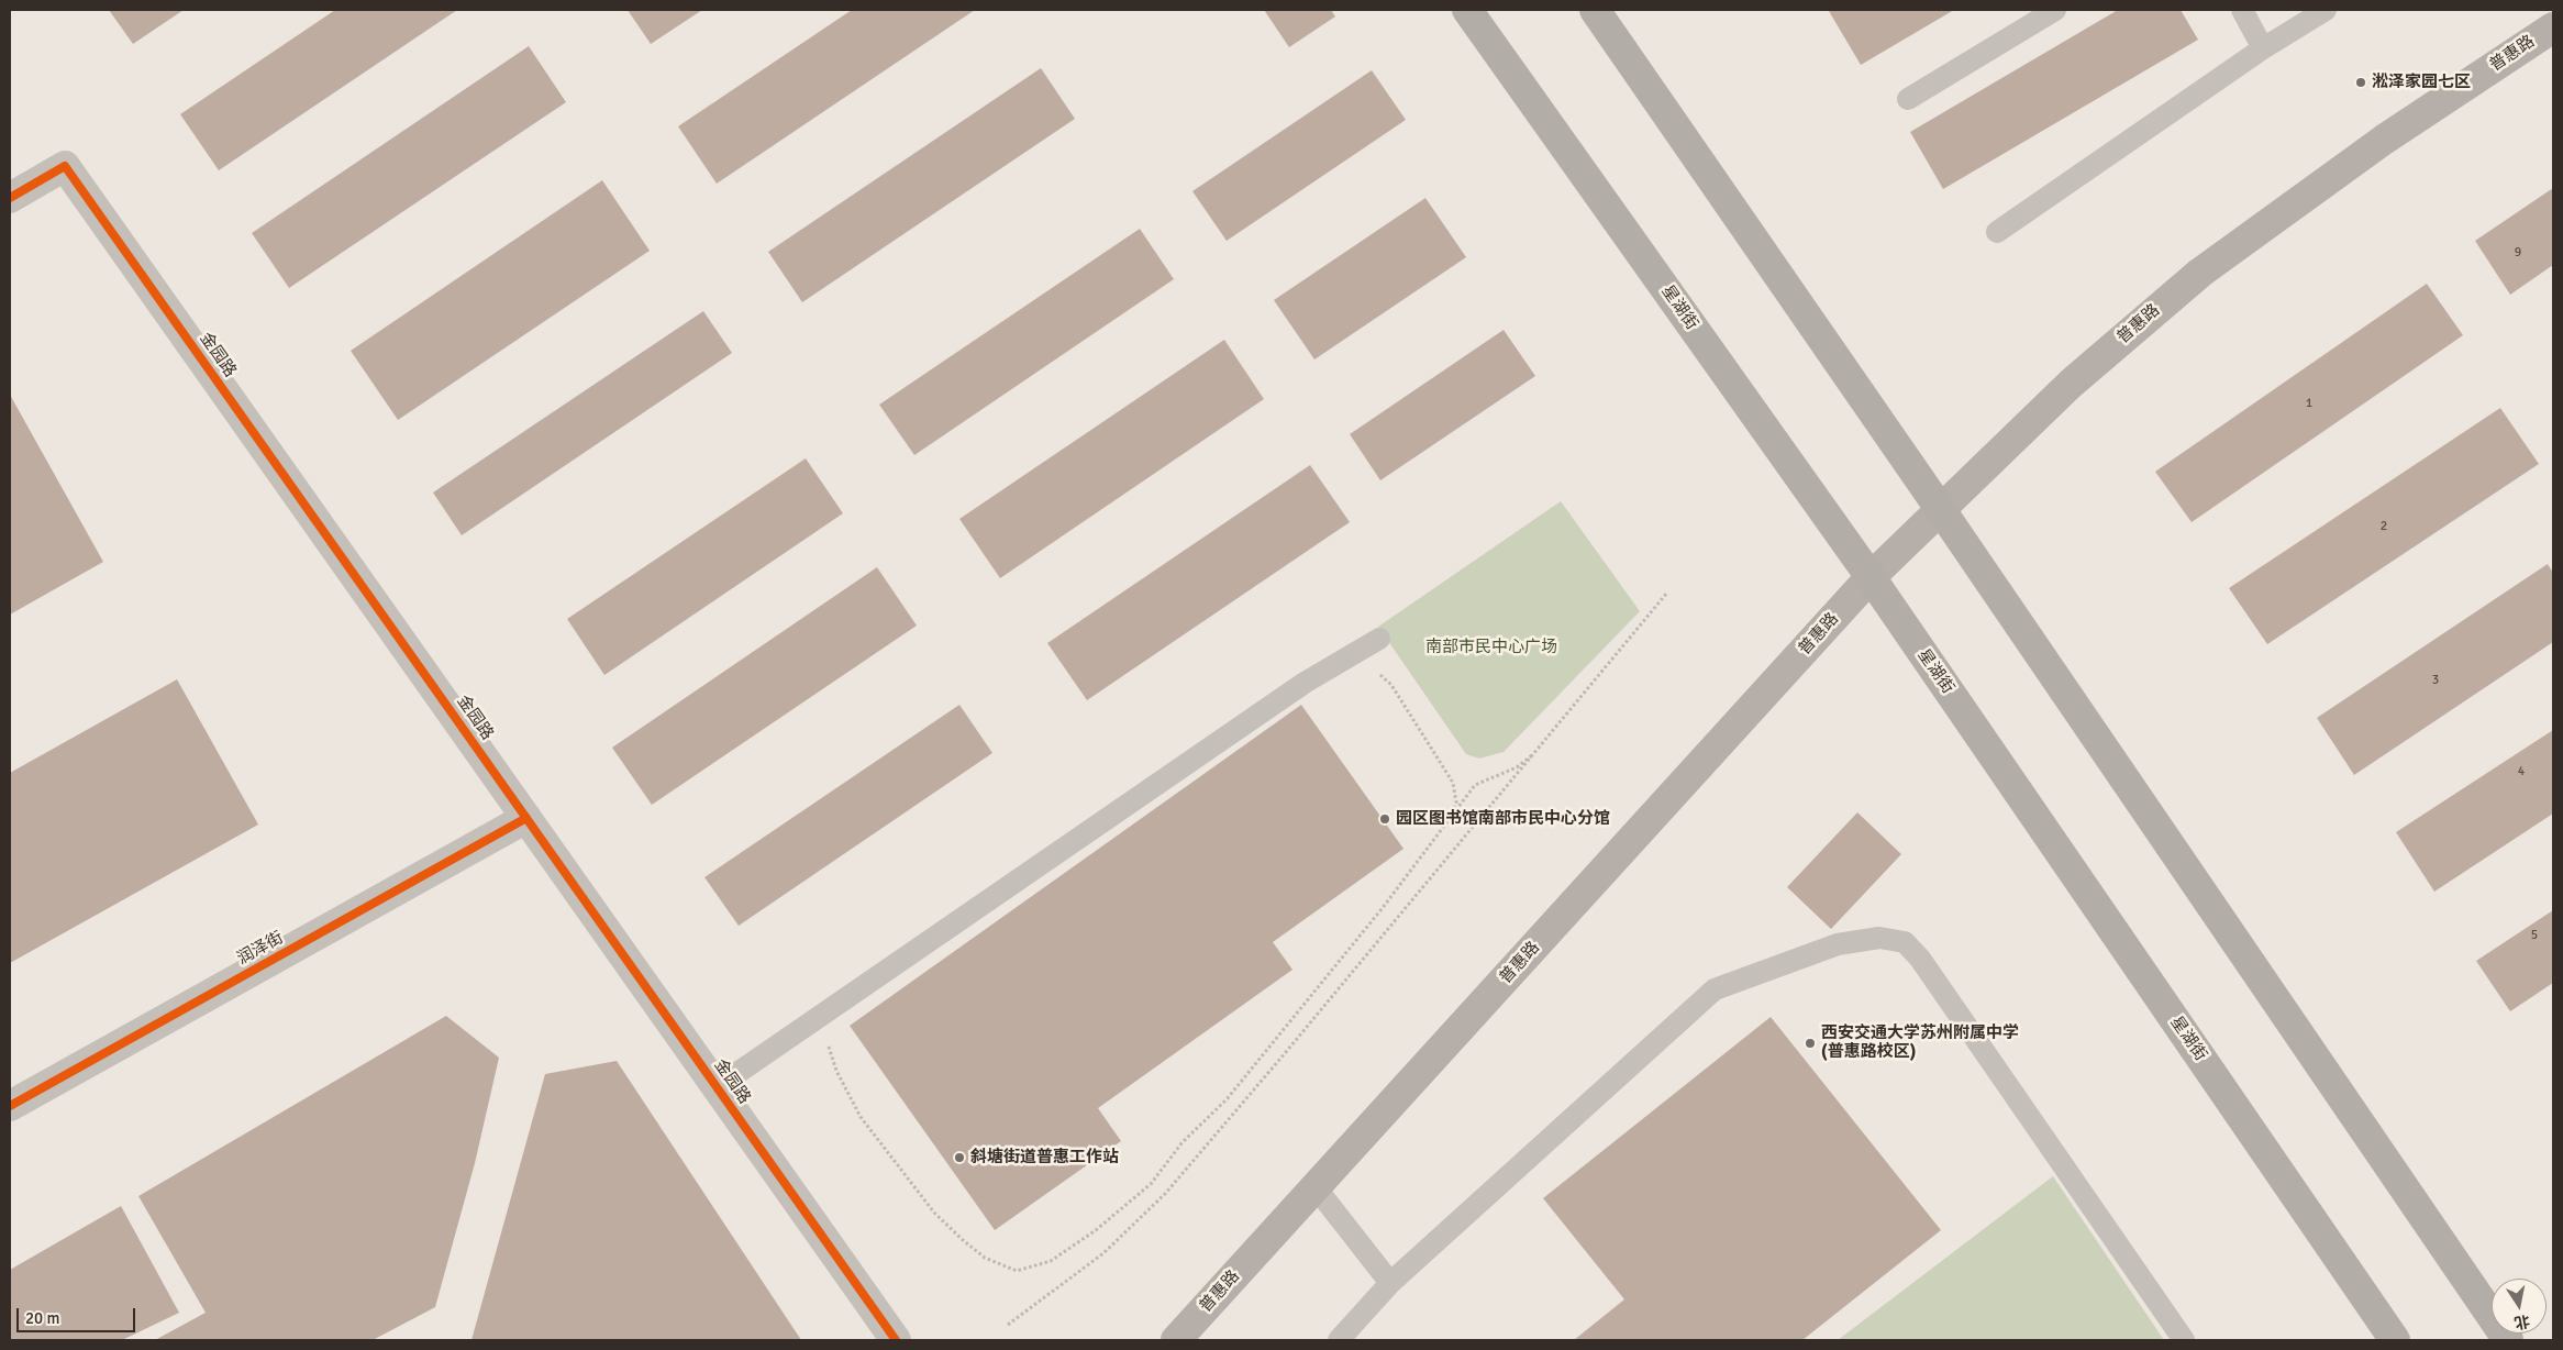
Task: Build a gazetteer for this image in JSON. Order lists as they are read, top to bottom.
{
  "streets": {
    "main road": ["普惠路", "星湖街"],
    "street": ["金园路", "润泽街"]
  },
  "crossings": [
    ["普惠路", "星湖街"],
    ["金园路", "润泽街"]
  ],
  "parks": ["南部市民中心广场"],
  "places": [
    "淞泽家园七区",
    "园区图书馆南部市民中心分馆",
    "西安交通大学苏州附属中学 (普惠路校区)",
    "斜塘街道普惠工作站"
  ],
  "house_numbers": [
    "9",
    "1",
    "2",
    "3",
    "4",
    "5"
  ],
  "scale_bar": "20 m",
  "north": "bottom"
}
